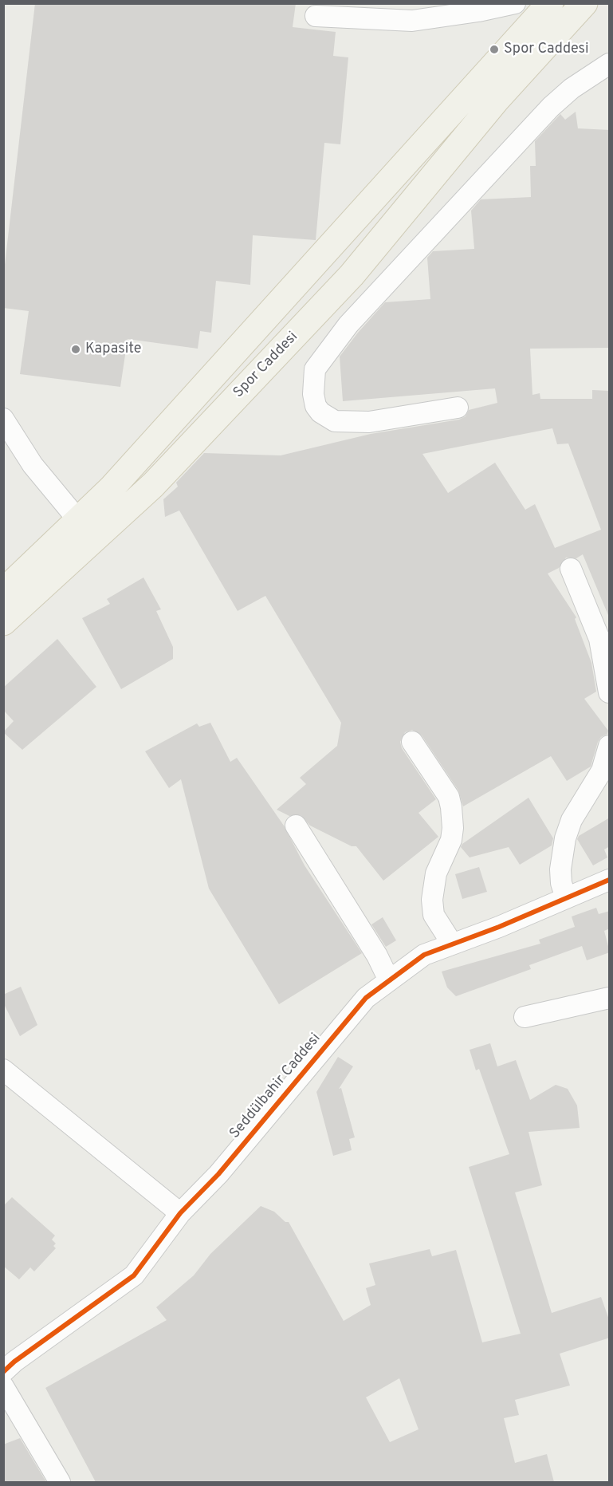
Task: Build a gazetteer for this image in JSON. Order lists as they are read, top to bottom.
{
  "streets": {
    "main road": ["Spor Caddesi"],
    "street": ["Seddülbahir Caddesi"]
  },
  "places": ["Spor Caddesi", "Kapasite"]
}
